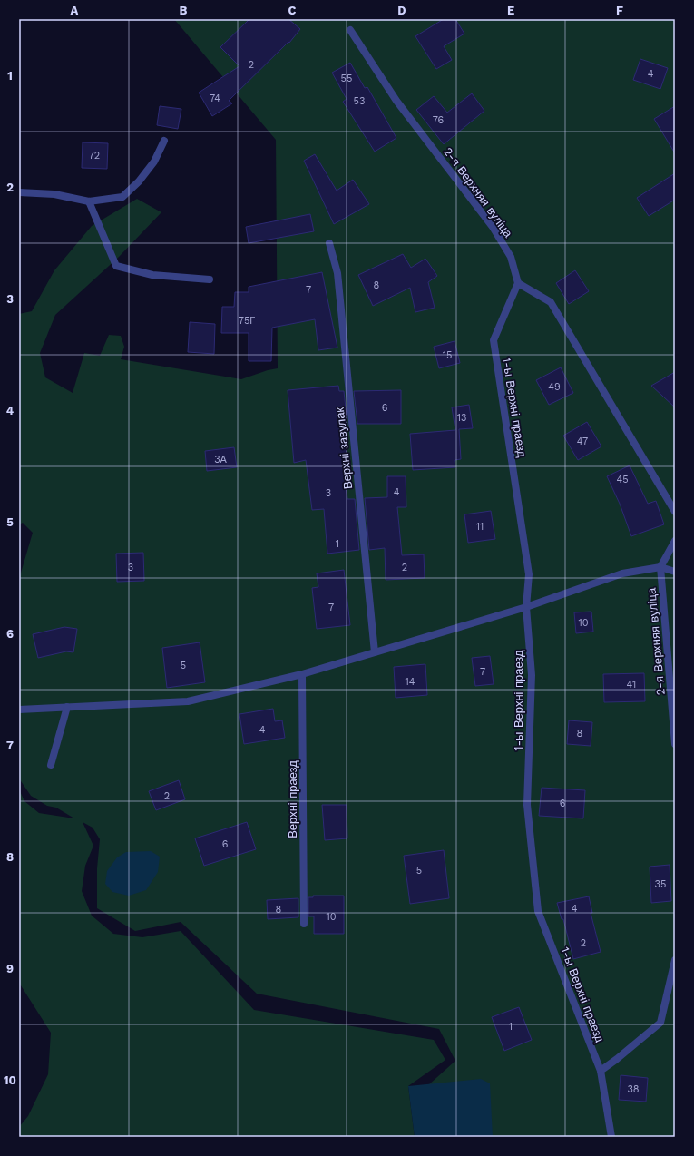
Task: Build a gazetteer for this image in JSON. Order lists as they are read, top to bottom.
{
  "streets": {
    "lane": [
      "2-я Верхняя вуліца",
      "1-ы Верхні праезд",
      "Верхні завулак",
      "Верхні праезд"
    ]
  },
  "crossings": [
    ["2-я Верхняя вуліца", "1-ы Верхні праезд"]
  ],
  "house_numbers": [
    "2",
    "4",
    "55",
    "74",
    "53",
    "76",
    "72",
    "8",
    "7",
    "75Г",
    "15",
    "49",
    "6",
    "13",
    "47",
    "3А",
    "45",
    "4",
    "3",
    "11",
    "1",
    "3",
    "2",
    "7",
    "10",
    "5",
    "7",
    "14",
    "41",
    "4",
    "8",
    "2",
    "6",
    "6",
    "5",
    "35",
    "4",
    "8",
    "10",
    "2",
    "1",
    "38"
  ],
  "grid": {
    "columns": [
      "A",
      "B",
      "C",
      "D",
      "E",
      "F"
    ],
    "rows": [
      "1",
      "2",
      "3",
      "4",
      "5",
      "6",
      "7",
      "8",
      "9",
      "10"
    ]
  }
}
